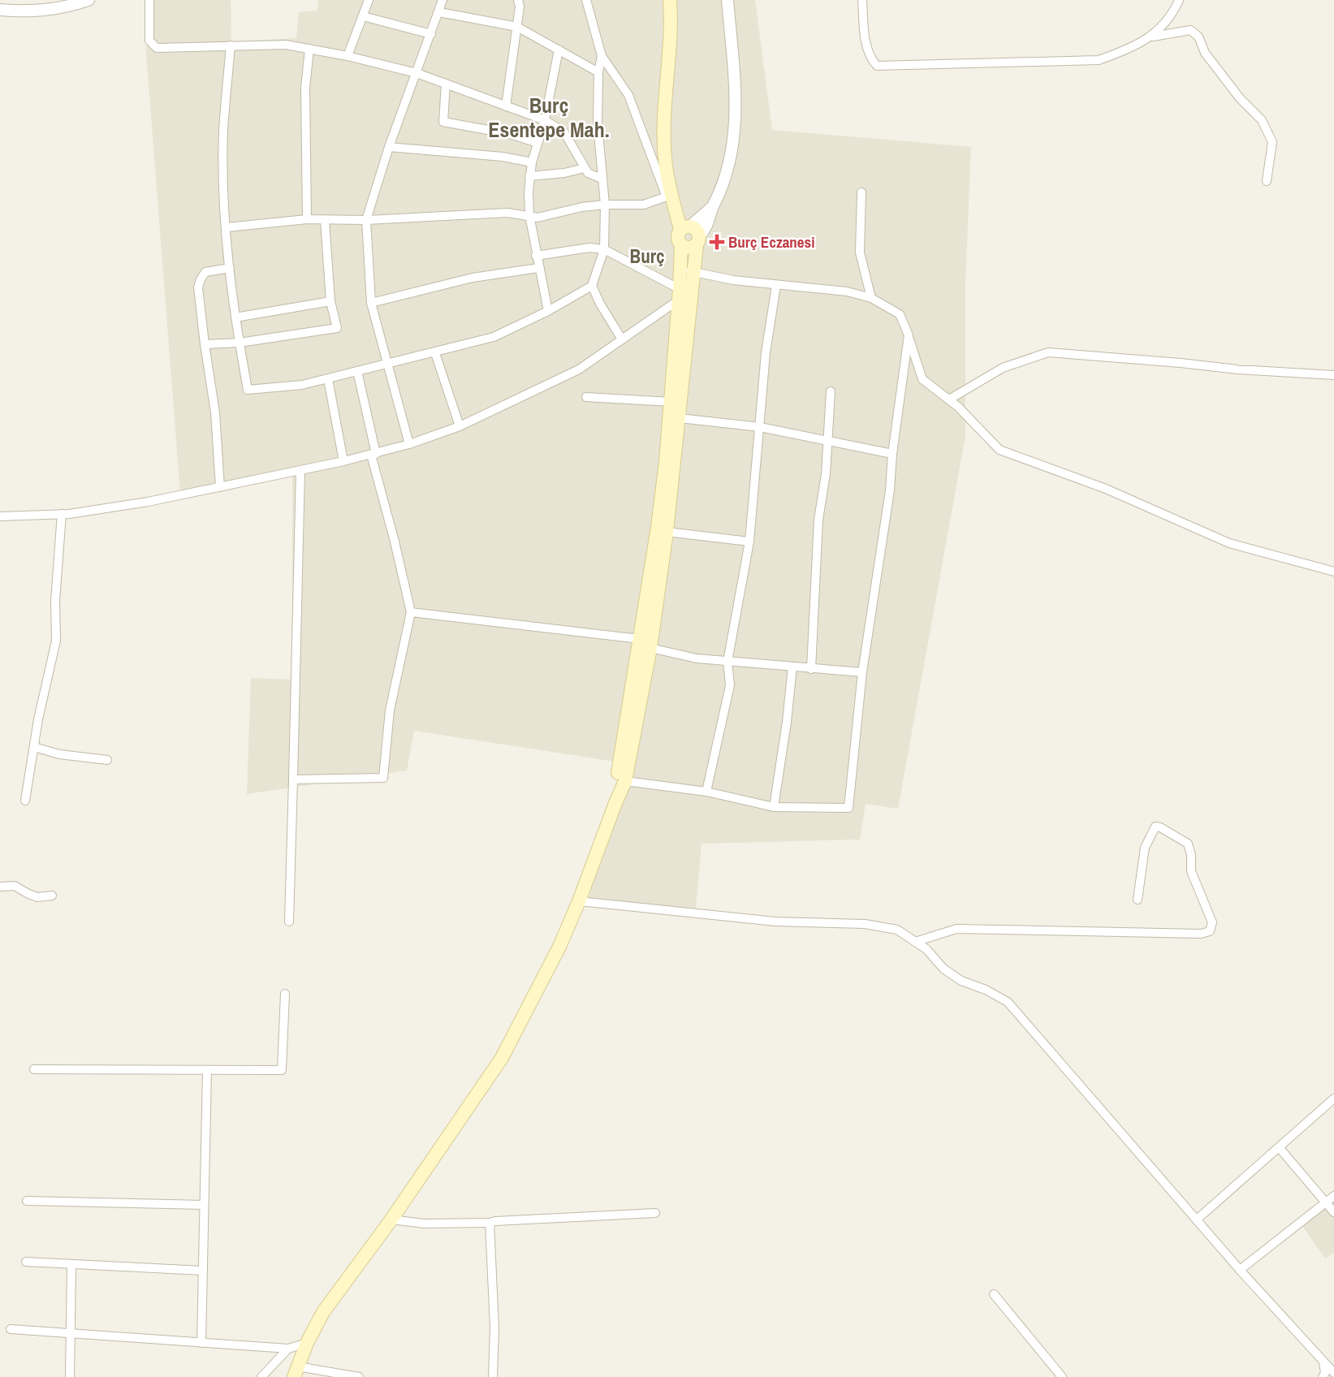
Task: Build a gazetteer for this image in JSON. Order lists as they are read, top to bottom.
{
  "districts": ["Burç Esentepe Mah.", "Burç"],
  "places": {
    "health": ["Burç Eczanesi"]
  }
}
